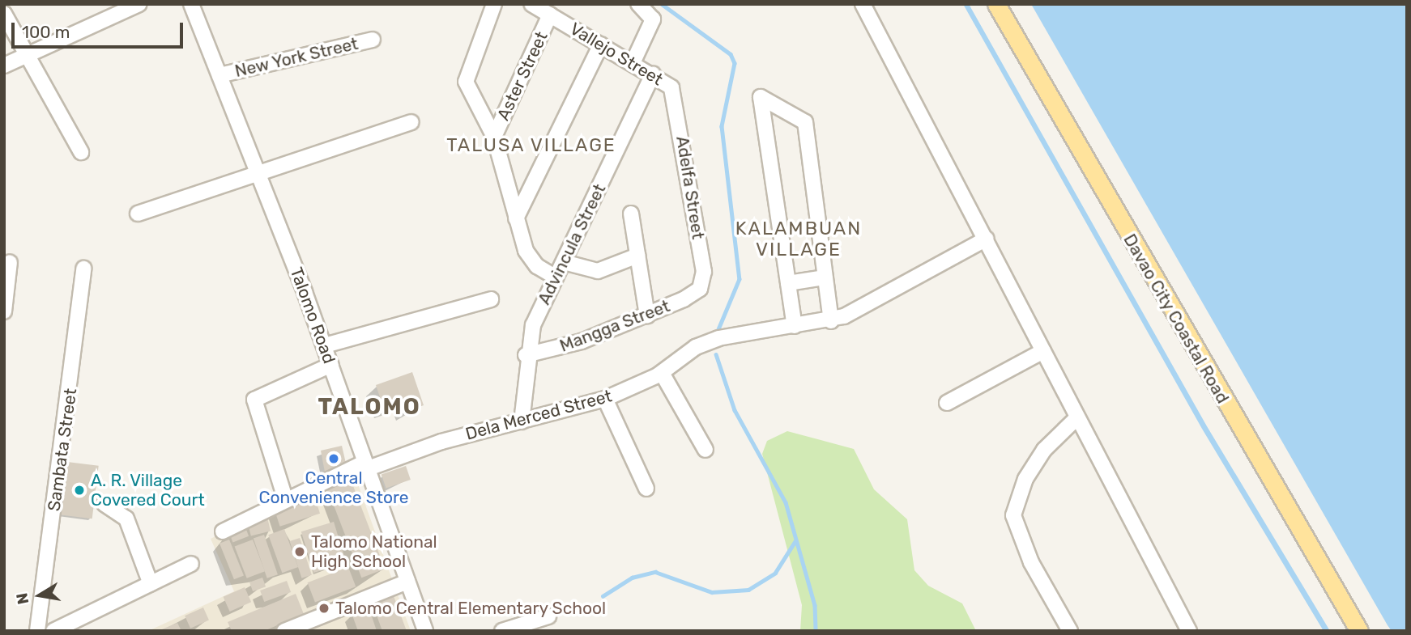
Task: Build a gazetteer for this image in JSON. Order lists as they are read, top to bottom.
{
  "streets": {
    "main road": ["Davao City Coastal Road"],
    "street": [
      "Vallejo Street",
      "New York Street",
      "Aster Street",
      "Adelfa Street",
      "Advincula Street",
      "Talomo Road",
      "Mangga Street",
      "Dela Merced Street",
      "Sambata Street"
    ]
  },
  "crossings": [
    ["Vallejo Street", "Aster Street"],
    ["Vallejo Street", "Adelfa Street"],
    ["Vallejo Street", "Advincula Street"],
    ["New York Street", "Talomo Road"],
    ["Adelfa Street", "Mangga Street"],
    ["Advincula Street", "Mangga Street"],
    ["Advincula Street", "Dela Merced Street"],
    ["Talomo Road", "Dela Merced Street"]
  ],
  "districts": ["TALUSA VILLAGE", "KALAMBUAN VILLAGE", "TALOMO"],
  "places": [
    "Central Convenience Store",
    "A. R. Village Covered Court",
    "Talomo National High School",
    "Talomo Central Elementary School"
  ],
  "scale_bar": "100 m",
  "north": "left"
}
